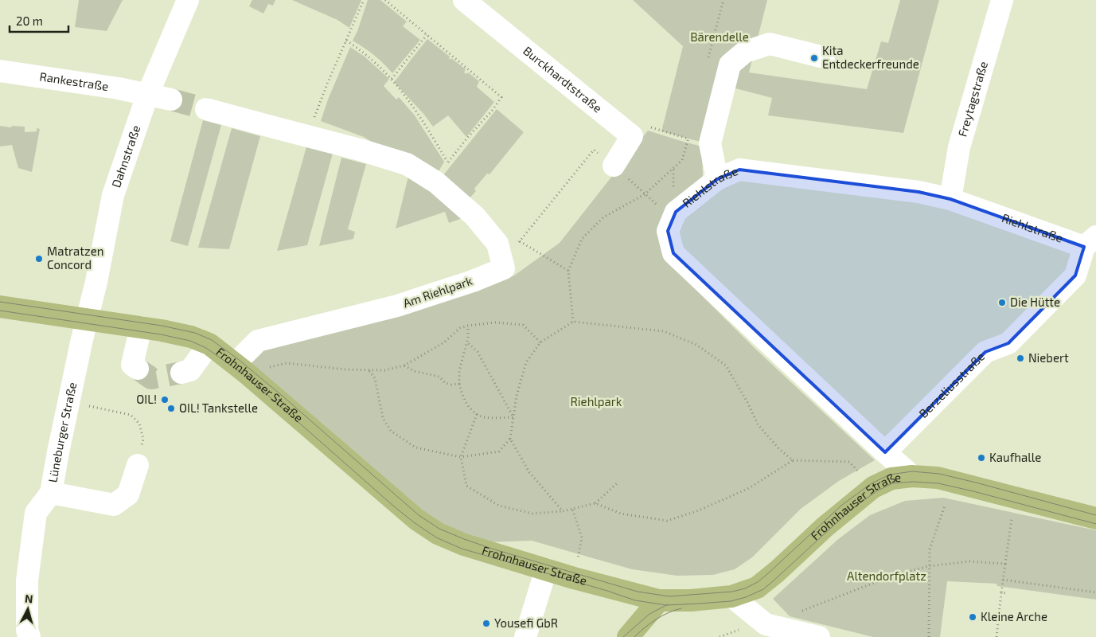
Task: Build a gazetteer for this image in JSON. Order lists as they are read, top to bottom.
{
  "streets": {
    "main road": ["Frohnhauser Straße"],
    "street": [
      "Burckhardtstraße",
      "Rankestraße",
      "Freytagstraße",
      "Dahnstraße",
      "Riehlstraße",
      "Am Riehlpark",
      "Berzeliusstraße",
      "Lüneburger Straße"
    ]
  },
  "crossings": [
    ["Rankestraße", "Dahnstraße"],
    ["Freytagstraße", "Riehlstraße"],
    ["Dahnstraße", "Frohnhauser Straße"],
    ["Dahnstraße", "Lüneburger Straße"],
    ["Riehlstraße", "Frohnhauser Straße"],
    ["Riehlstraße", "Berzeliusstraße"],
    ["Am Riehlpark", "Frohnhauser Straße"],
    ["Frohnhauser Straße", "Lüneburger Straße"]
  ],
  "parks": ["Bärendelle", "Riehlpark", "Altendorfplatz"],
  "places": [
    "Kita Entdeckerfreunde",
    "Matratzen Concord",
    "Die Hütte",
    "Niebert",
    "OIL!",
    "OIL! Tankstelle",
    "Kaufhalle",
    "Kleine Arche",
    "Yousefi GbR"
  ],
  "scale_bar": "20 m",
  "north": "top"
}
